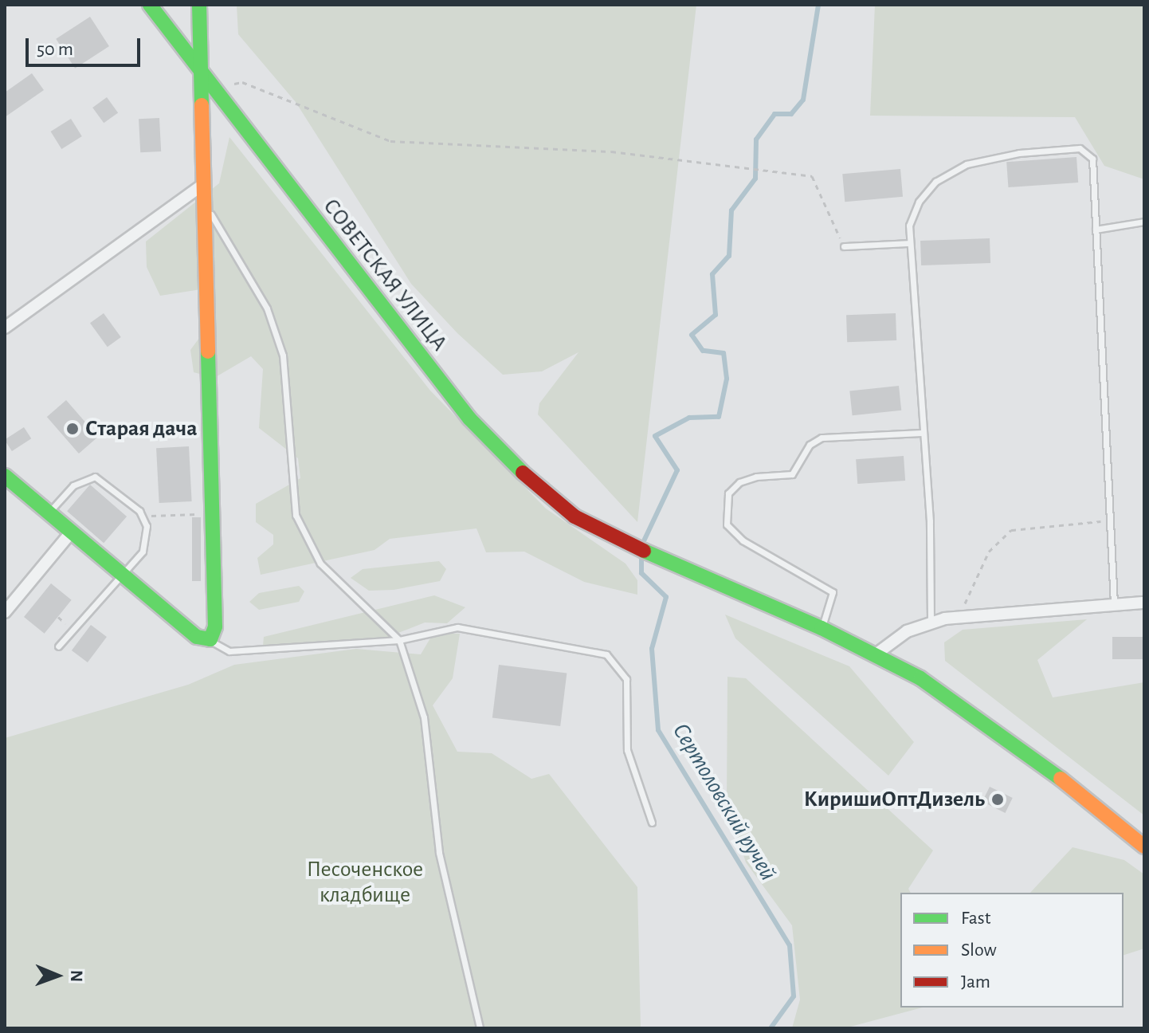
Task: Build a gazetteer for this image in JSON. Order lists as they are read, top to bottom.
{
  "streets": {
    "main road": ["СОВЕТСКАЯ УЛИЦА"]
  },
  "water": ["Сертоловский ручей"],
  "parks": ["Песоченское кладбище"],
  "places": ["Старая дача", "КиришиОптДизель"],
  "legend": ["Fast", "Slow", "Jam"],
  "scale_bar": "50 m",
  "north": "right"
}
